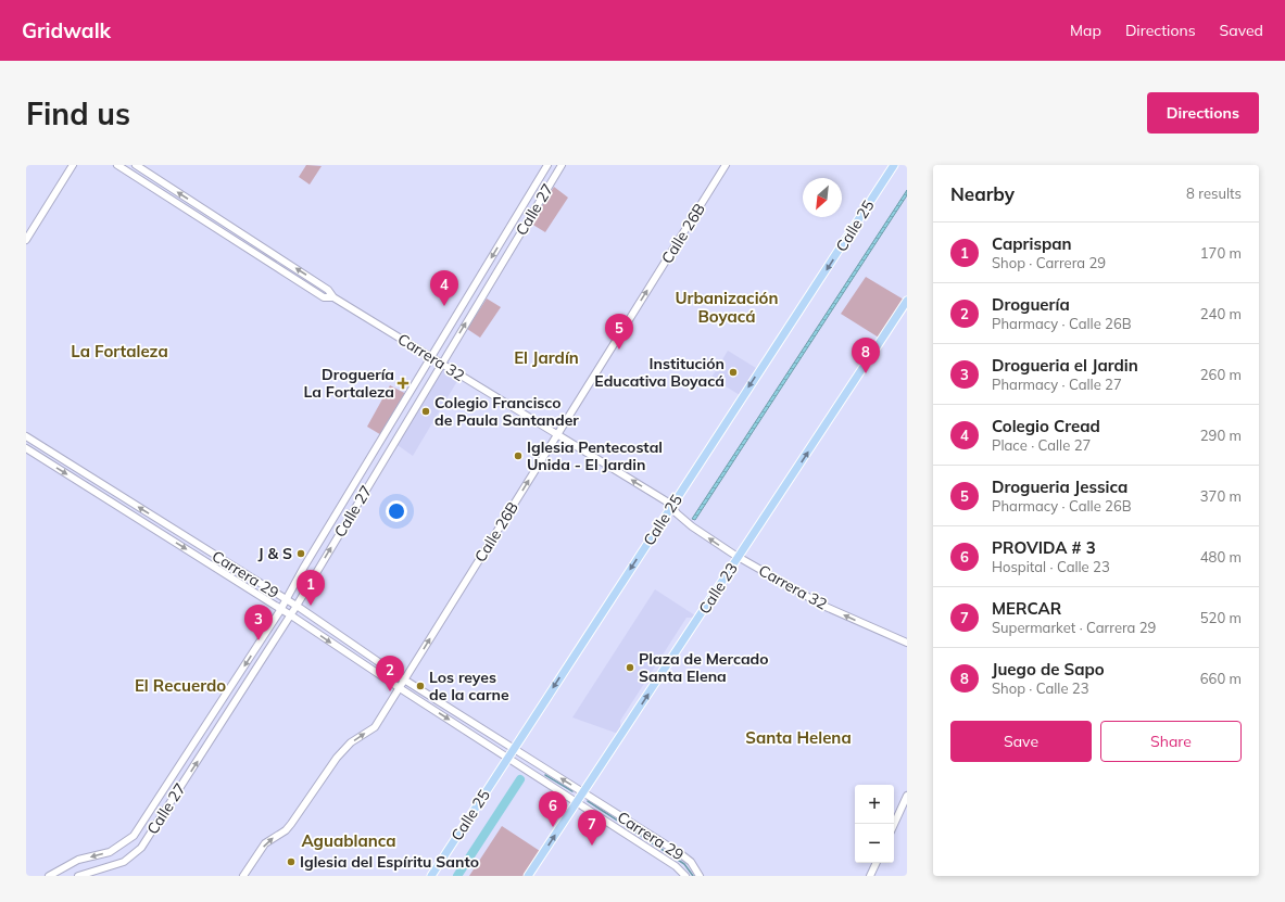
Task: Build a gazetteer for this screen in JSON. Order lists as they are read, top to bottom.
{
  "streets": {
    "main road": ["Calle 25", "Calle 23"],
    "street": [
      "Calle 27",
      "Calle 26B",
      "Carrera 32",
      "Carrera 29"
    ]
  },
  "crossings": [
    ["Calle 27", "Carrera 32"],
    ["Calle 27", "Carrera 29"],
    ["Calle 25", "Carrera 32"],
    ["Calle 25", "Carrera 29"],
    ["Calle 26B", "Carrera 32"],
    ["Calle 26B", "Carrera 29"],
    ["Carrera 32", "Calle 23"],
    ["Carrera 29", "Calle 23"]
  ],
  "one_way": ["Calle 25", "Calle 26B", "Calle 23"],
  "districts": [
    "Urbanización Boyacá",
    "La Fortaleza",
    "El Jardín",
    "El Recuerdo",
    "Santa Helena",
    "Aguablanca"
  ],
  "places": {
    "other": [
      "Institución Educativa Boyacá",
      "Colegio Francisco de Paula Santander",
      "Iglesia Pentecostal Unida - El Jardin",
      "J & S",
      "Plaza de Mercado Santa Elena",
      "Los reyes de la carne",
      "Iglesia del Espíritu Santo"
    ],
    "health": ["Droguería La Fortaleza"]
  },
  "north": "bottom left",
  "page": {
    "header": "Gridwalk",
    "nav": ["Map", "Directions", "Saved"],
    "buttons": [
      "Directions",
      ["Save", "Share"]
    ],
    "title": "Find us",
    "heading": ["Nearby", "8 results"],
    "list": [
      {
        "mark": "1",
        "name": "Caprispan",
        "note": "Shop · Carrera 29",
        "value": "170 m"
      },
      {
        "mark": "2",
        "name": "Droguería",
        "note": "Pharmacy · Calle 26B",
        "value": "240 m"
      },
      {
        "mark": "3",
        "name": "Drogueria el Jardin",
        "note": "Pharmacy · Calle 27",
        "value": "260 m"
      },
      {
        "mark": "4",
        "name": "Colegio Cread",
        "note": "Place · Calle 27",
        "value": "290 m"
      },
      {
        "mark": "5",
        "name": "Drogueria Jessica",
        "note": "Pharmacy · Calle 26B",
        "value": "370 m"
      },
      {
        "mark": "6",
        "name": "PROVIDA # 3",
        "note": "Hospital · Calle 23",
        "value": "480 m"
      },
      {
        "mark": "7",
        "name": "MERCAR",
        "note": "Supermarket · Carrera 29",
        "value": "520 m"
      },
      {
        "mark": "8",
        "name": "Juego de Sapo",
        "note": "Shop · Calle 23",
        "value": "660 m"
      }
    ],
    "pins": [
      "4",
      "5",
      "8",
      "1",
      "3",
      "2",
      "6",
      "7"
    ],
    "map_buttons": ["+", "−"]
  }
}
